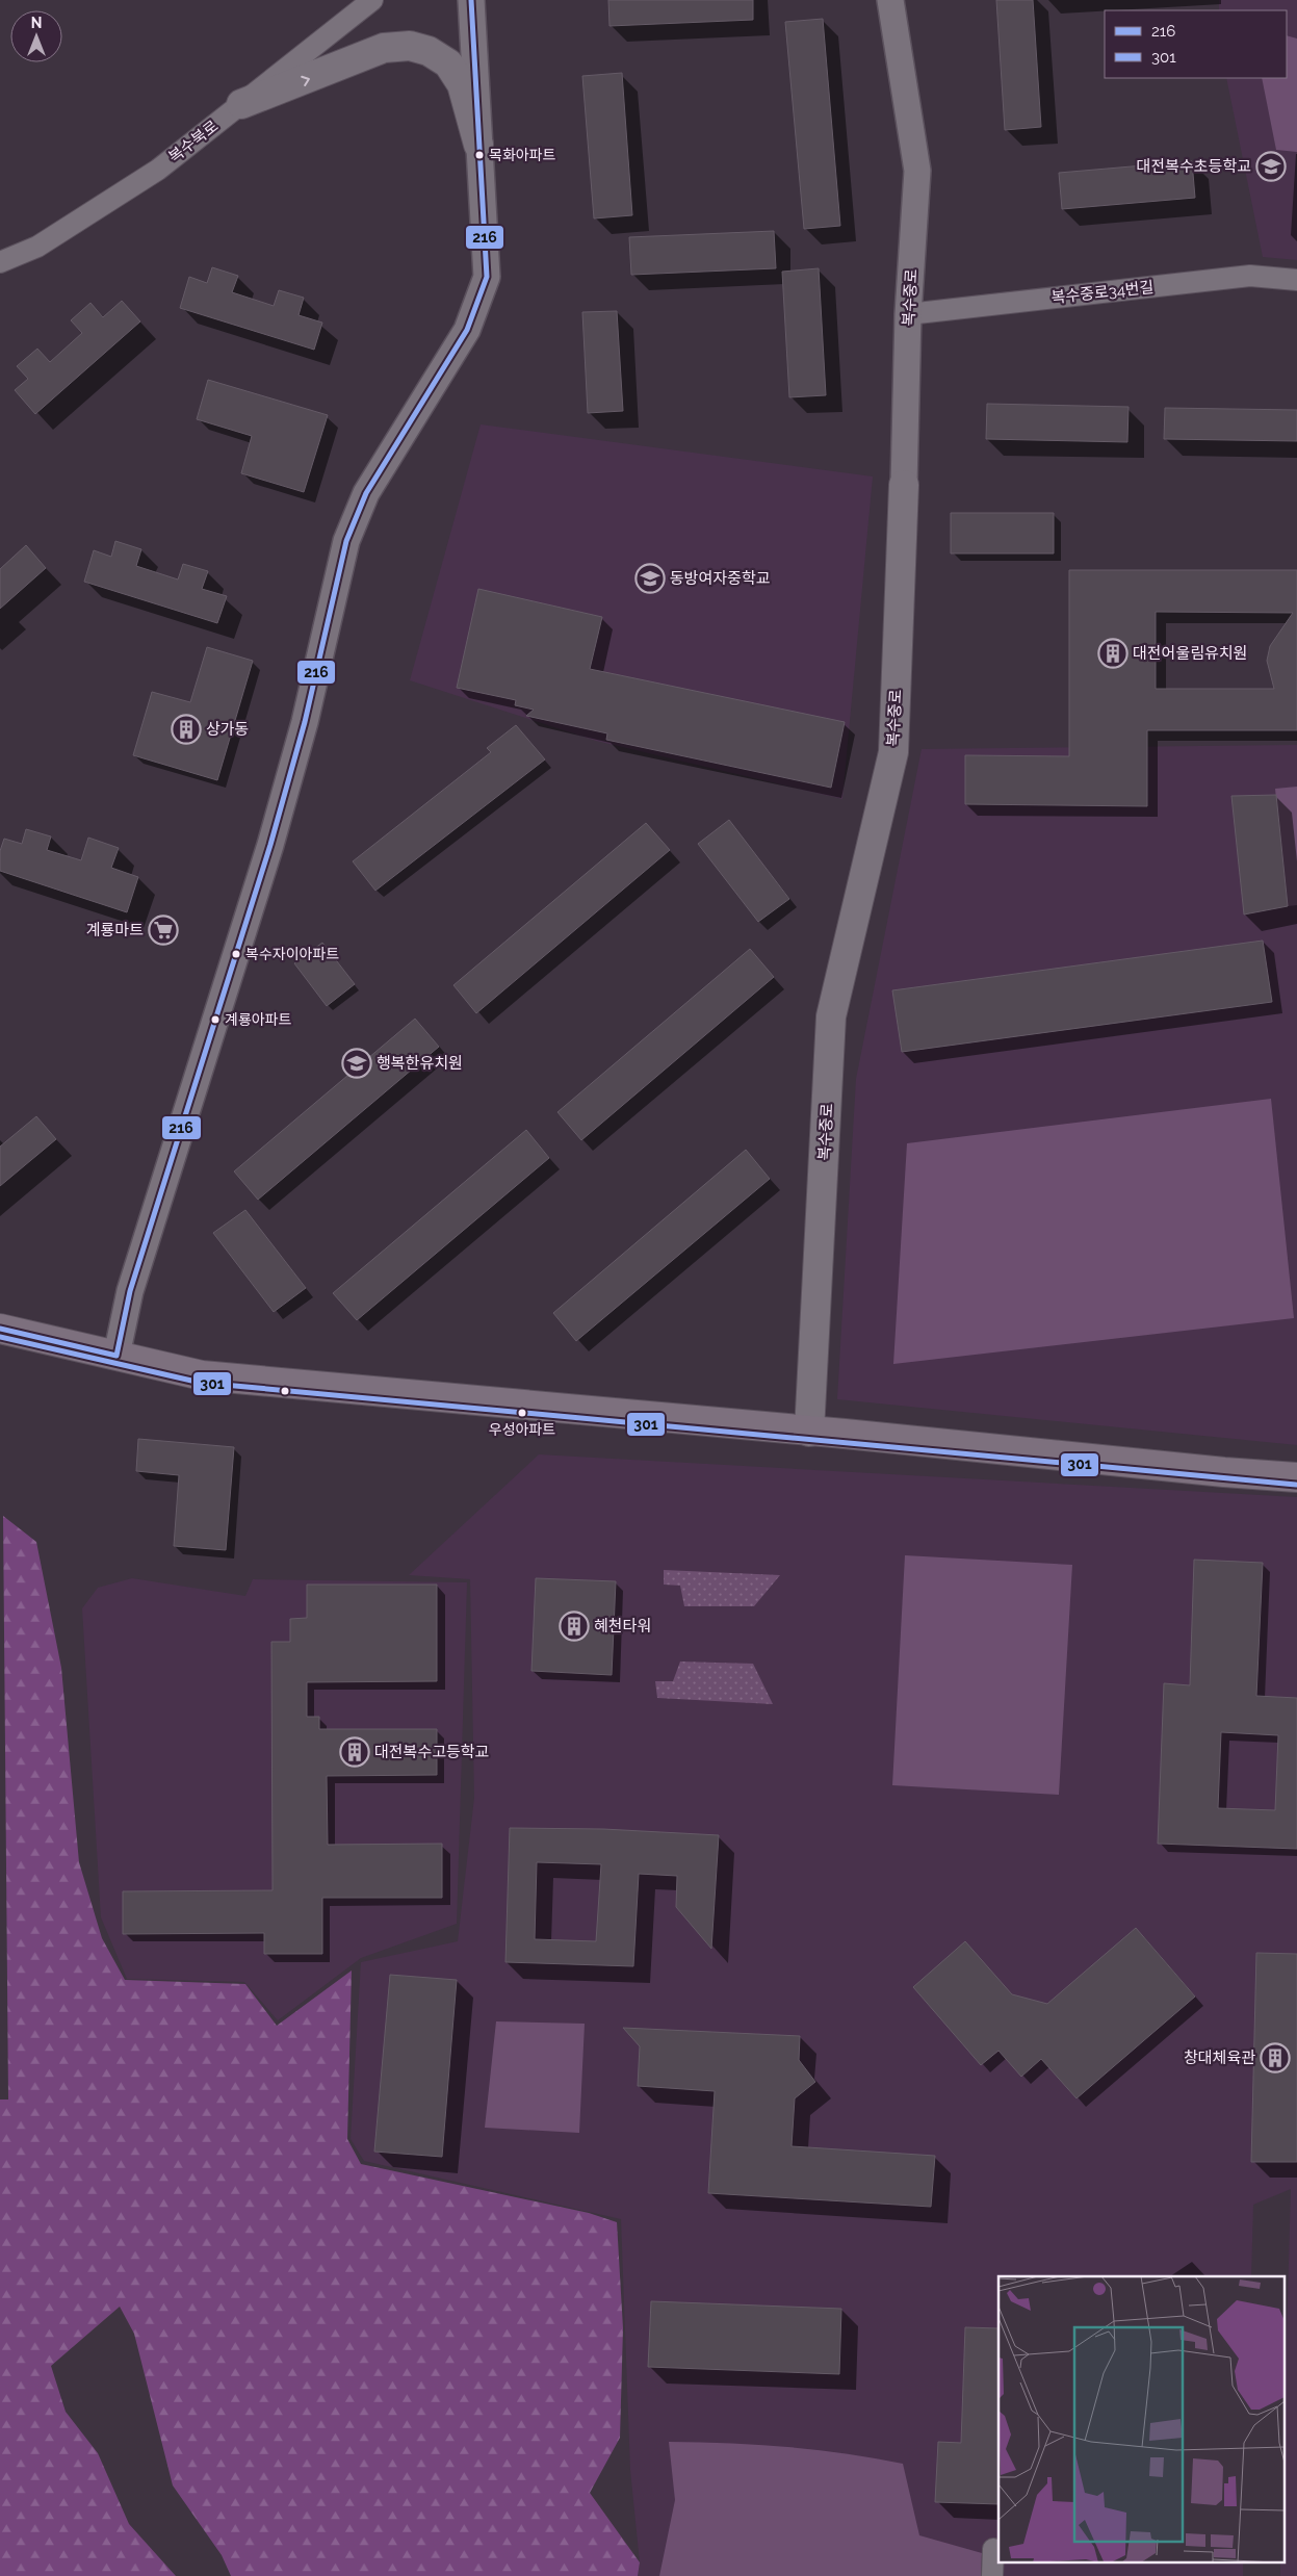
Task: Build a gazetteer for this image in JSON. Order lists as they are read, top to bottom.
{
  "streets": {
    "main road": ["복수중로"],
    "street": ["복수북로", "복수중로34번길"]
  },
  "crossings": [
    ["복수중로34번길", "복수중로"]
  ],
  "places": {
    "other": [
      "목화아파트",
      "복수자이아파트",
      "계룡아파트",
      "우성아파트"
    ],
    "school or university": ["대전복수초등학교", "동방여자중학교", "행복한유치원"],
    "building": [
      "대전어울림유치원",
      "상가동",
      "혜천타워",
      "대전복수고등학교",
      "창대체육관"
    ],
    "supermarket": ["계룡마트"]
  },
  "lines": ["transit line 216", "transit line 301"],
  "legend": ["216", "301"],
  "north": "top"
}
